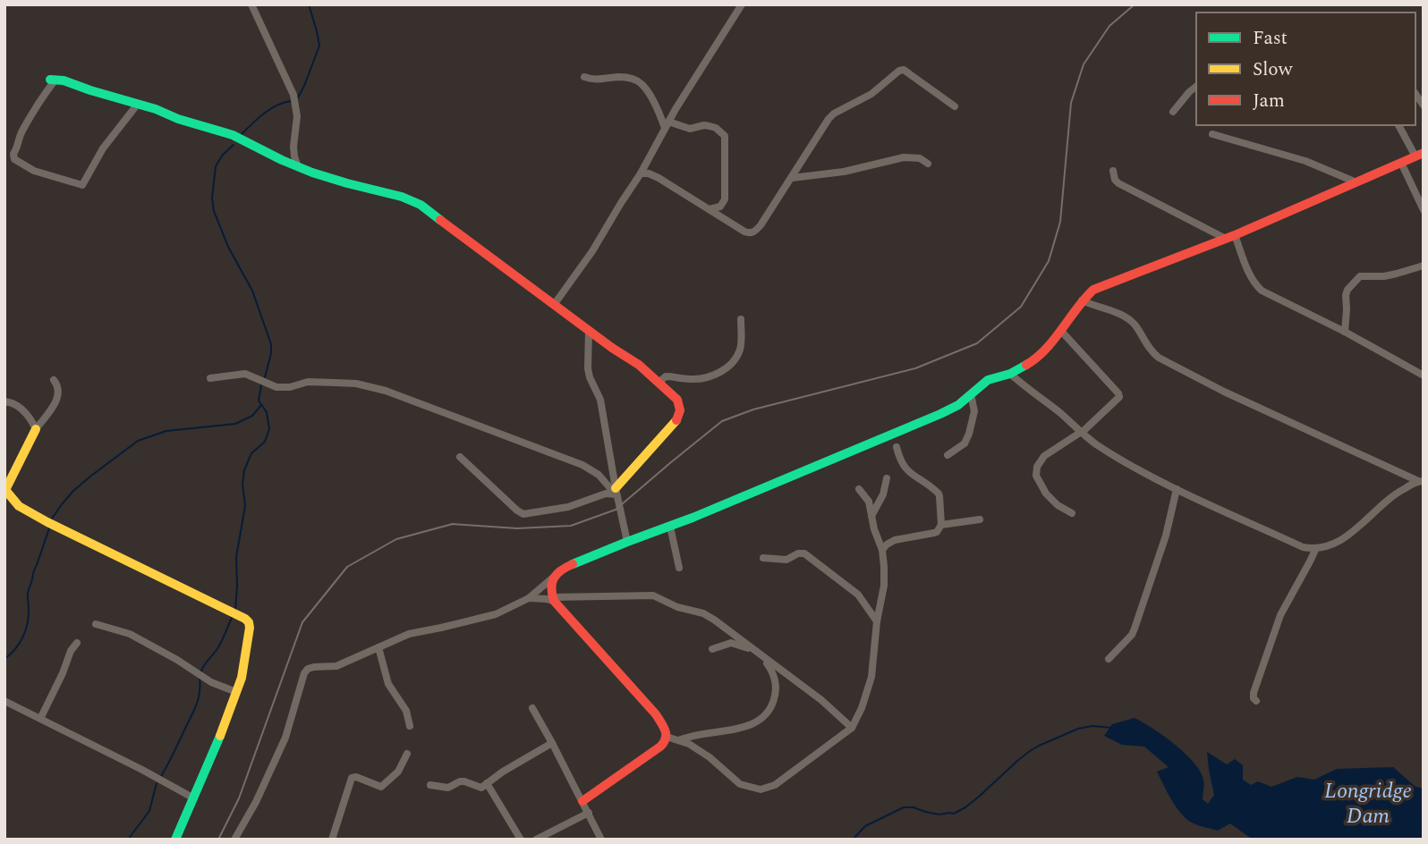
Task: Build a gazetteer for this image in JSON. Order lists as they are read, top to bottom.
{
  "water": ["Longridge Dam"],
  "legend": ["Fast", "Slow", "Jam"]
}
